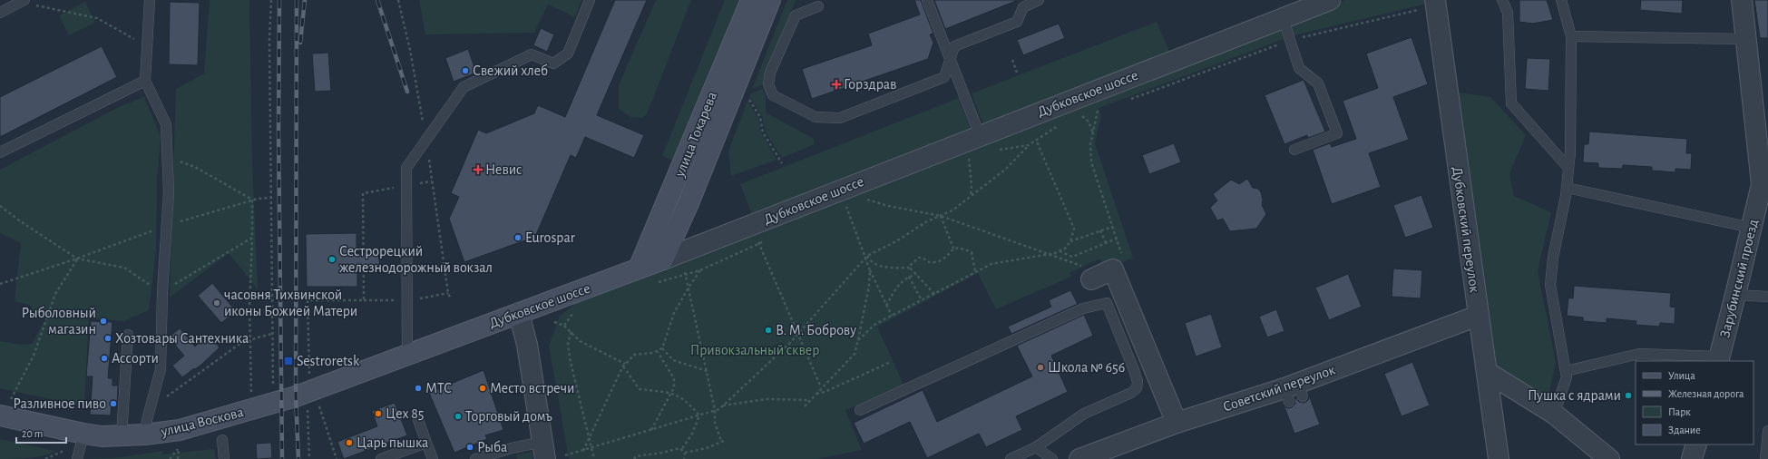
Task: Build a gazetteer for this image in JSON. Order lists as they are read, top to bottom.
{
  "streets": {
    "main road": ["Дубковское шоссе", "улица Токарева", "улица Воскова"],
    "street": ["Дубковский переулок", "Зарубинский проезд", "Советский переулок"]
  },
  "crossings": [
    ["Дубковское шоссе", "улица Токарева"],
    ["Дубковское шоссе", "улица Воскова"],
    ["Дубковский переулок", "Советский переулок"]
  ],
  "parks": ["Привокзальный сквер"],
  "places": {
    "other": [
      "Свежий хлеб",
      "Eurospar",
      "Сестрорецкий железнодорожный вокзал",
      "часовня Тихвинской иконы Божией Матери",
      "Рыболовный магазин",
      "В. М. Боброву",
      "Хозтовары Сантехника",
      "Ассорти",
      "Школа № 656",
      "МТС",
      "Место встречи",
      "Пушка с ядрами",
      "Разливное пиво",
      "Цех 85",
      "Торговый домъ",
      "Царь пышка",
      "Рыба"
    ],
    "health": ["Горздрав", "Невис"],
    "transit": ["Sestroretsk"]
  },
  "legend": [
    "Улица",
    "Железная дорога",
    "Парк",
    "Здание"
  ],
  "scale_bar": "20 m"
}
